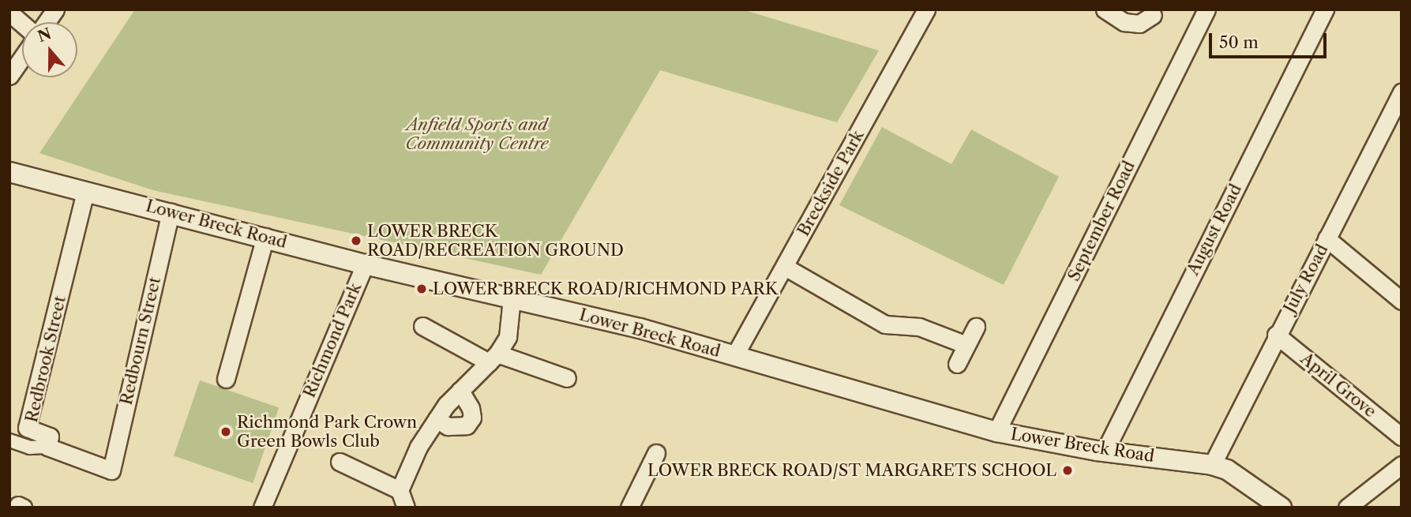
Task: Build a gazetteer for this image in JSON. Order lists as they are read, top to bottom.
{
  "streets": {
    "street": [
      "Breckside Park",
      "September Road",
      "Lower Breck Road",
      "August Road",
      "July Road",
      "Richmond Park",
      "Redbourn Street",
      "Redbrook Street",
      "April Grove"
    ]
  },
  "crossings": [
    ["Breckside Park", "Lower Breck Road"],
    ["September Road", "Lower Breck Road"],
    ["Lower Breck Road", "August Road"],
    ["Lower Breck Road", "July Road"],
    ["Lower Breck Road", "Richmond Park"],
    ["Lower Breck Road", "Redbourn Street"],
    ["Lower Breck Road", "Redbrook Street"],
    ["July Road", "April Grove"],
    ["Redbourn Street", "Redbrook Street"]
  ],
  "parks": ["Anfield Sports and Community Centre"],
  "places": [
    "LOWER BRECK ROAD/RECREATION GROUND",
    "LOWER BRECK ROAD/RICHMOND PARK",
    "Richmond Park Crown Green Bowls Club",
    "LOWER BRECK ROAD/ST MARGARETS SCHOOL"
  ],
  "scale_bar": "50 m",
  "north": "top"
}
